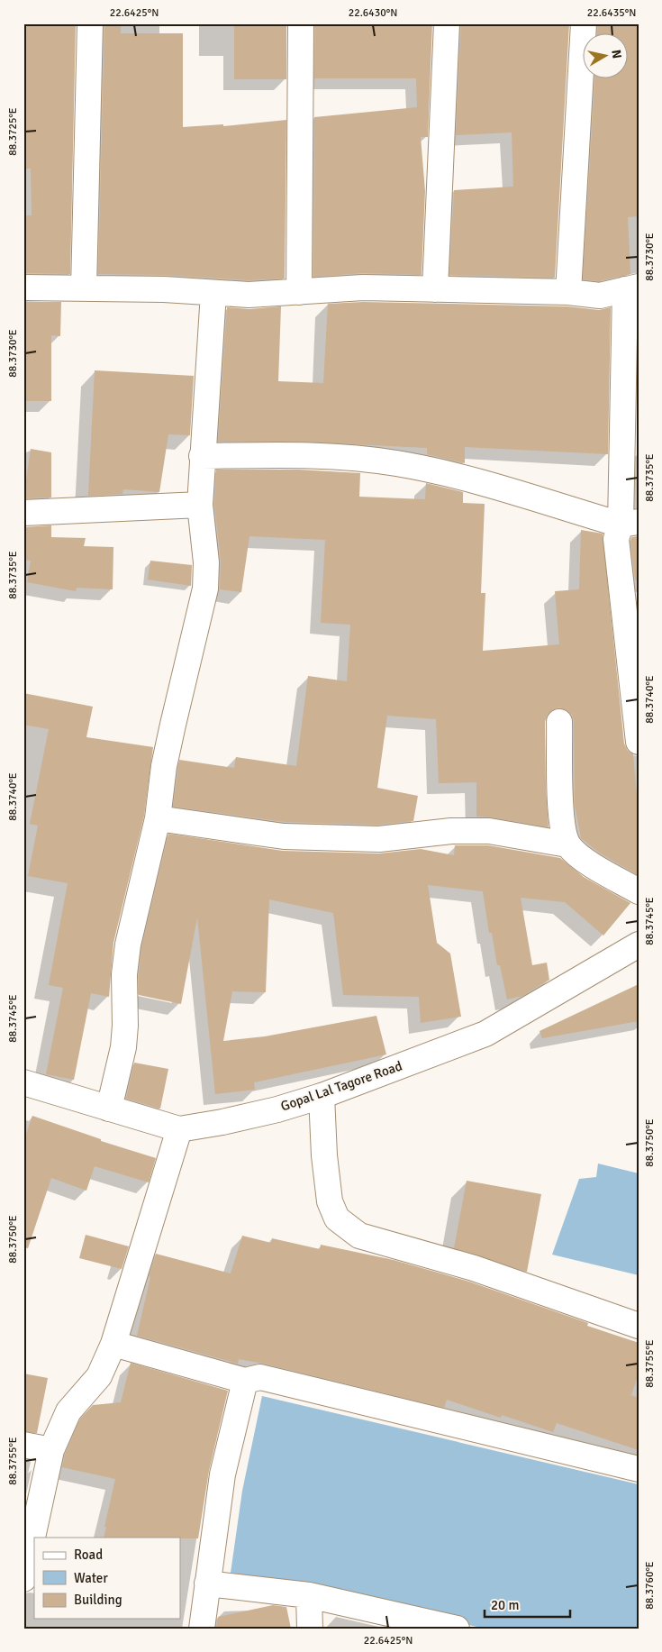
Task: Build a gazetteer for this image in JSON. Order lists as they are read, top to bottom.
{
  "streets": {
    "street": ["Gopal Lal Tagore Road"]
  },
  "legend": ["Road", "Water", "Building"],
  "scale_bar": "20 m",
  "north": "right",
  "coordinates": [
    "22.6425°N",
    "22.6430°N",
    "22.6435°N",
    "88.3725°E",
    "88.3730°E",
    "88.3735°E",
    "88.3740°E",
    "88.3745°E",
    "88.3750°E",
    "88.3755°E",
    "88.3760°E"
  ]
}
